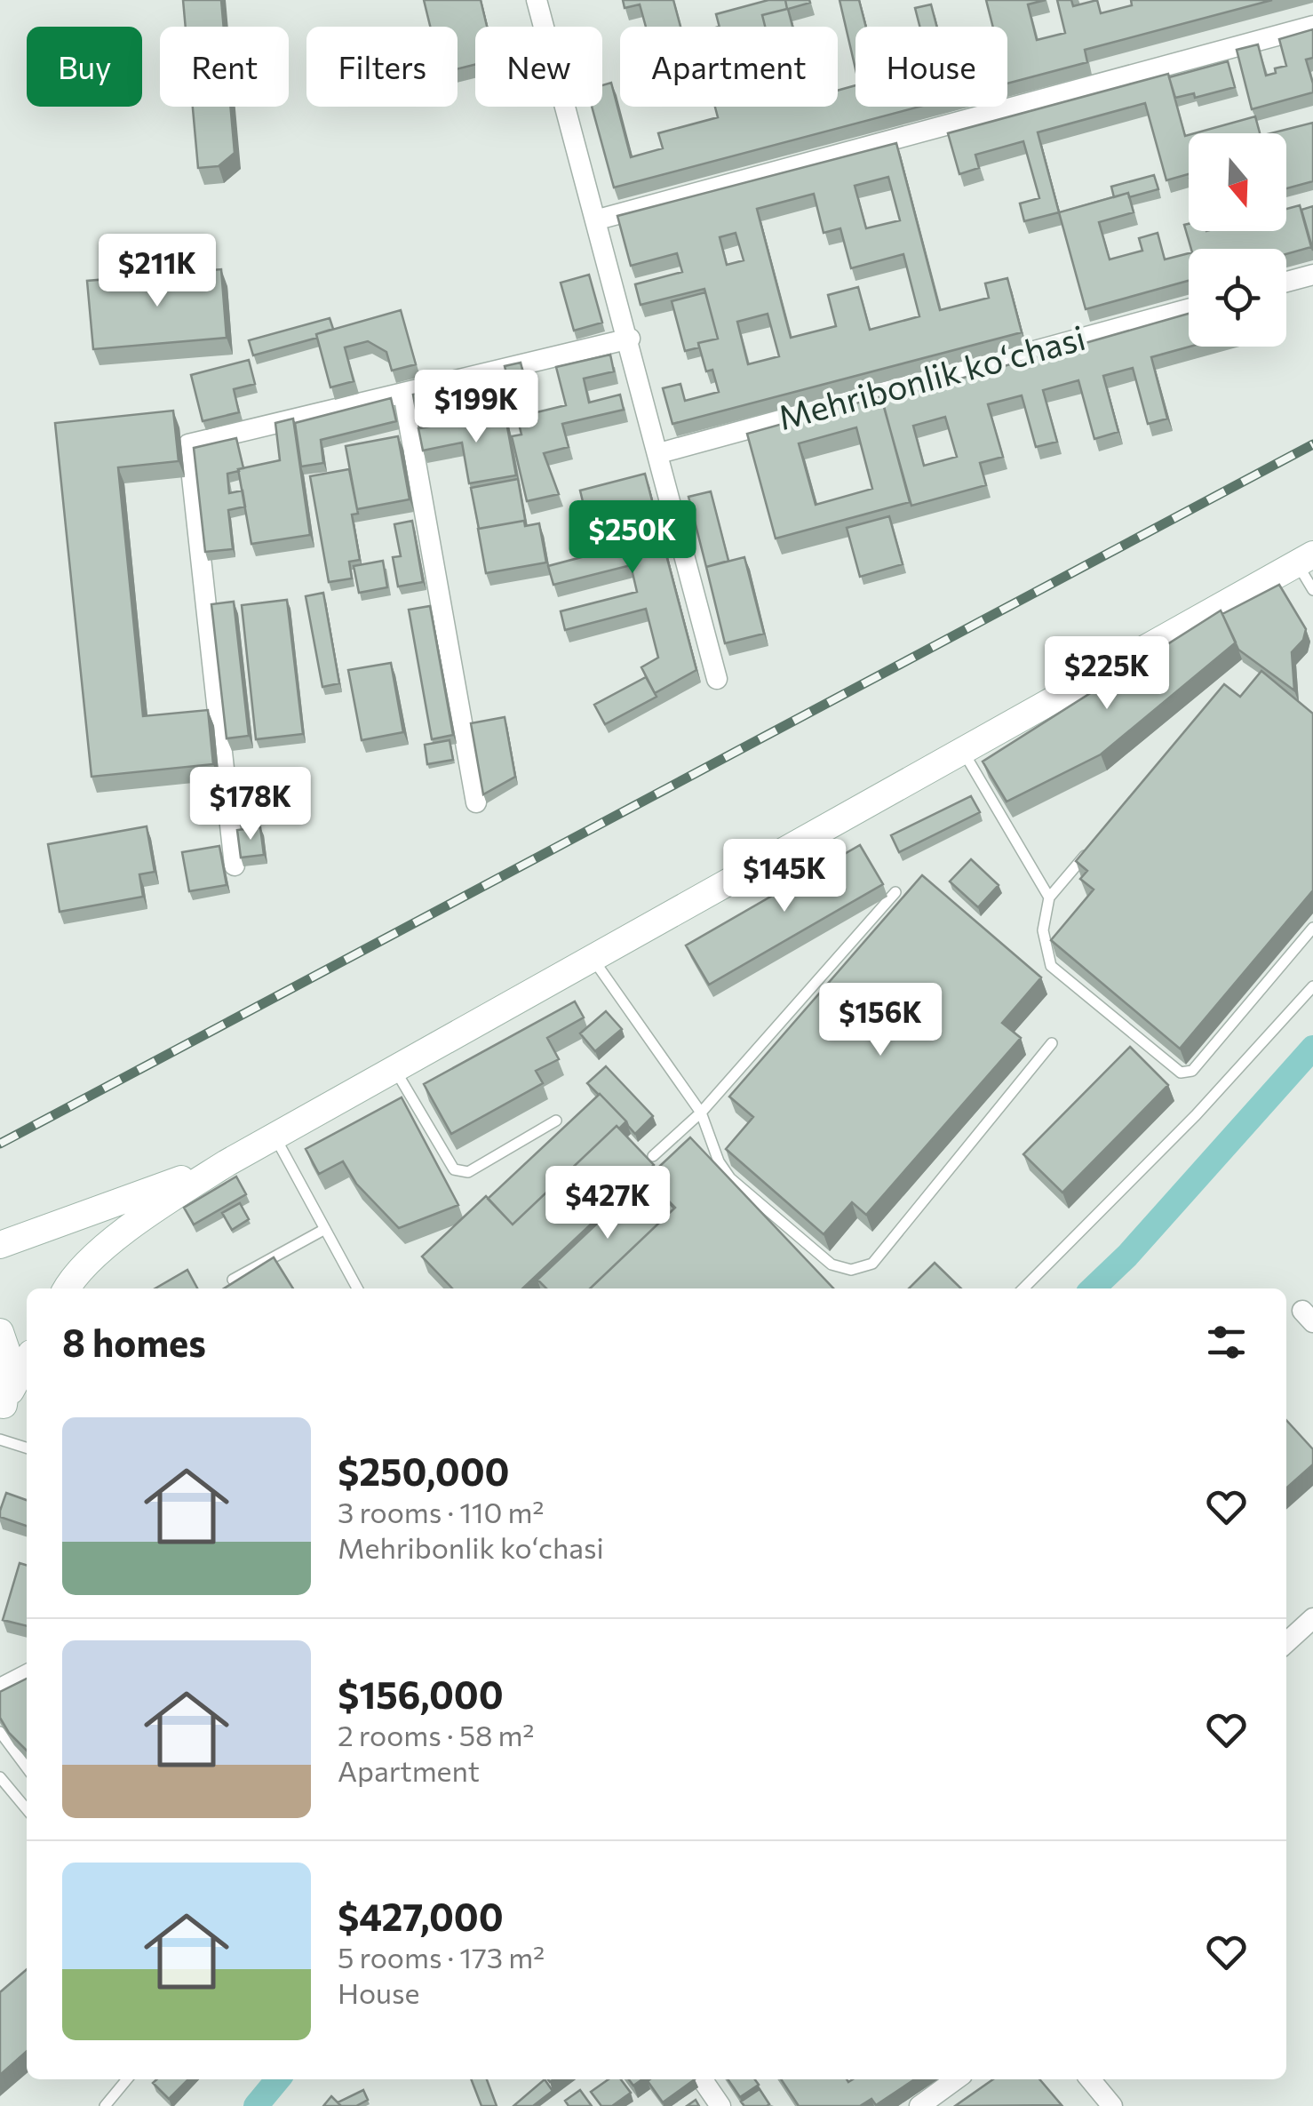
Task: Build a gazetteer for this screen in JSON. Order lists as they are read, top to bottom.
{
  "streets": {
    "street": ["Mehribonlik koʻchasi"]
  },
  "north": "bottom",
  "page": {
    "chip": [
      "Buy",
      "Rent",
      "Filters",
      "New",
      "Apartment",
      "House"
    ],
    "price": [
      "$211K",
      "$199K",
      "$250K",
      "$225K",
      "$178K",
      "$145K",
      "$156K",
      "$427K"
    ],
    "heading": "8 homes",
    "list": [
      {
        "name": "$250,000",
        "note": "3 rooms · 110 m² · Mehribonlik koʻchasi"
      },
      {
        "name": "$156,000",
        "note": "2 rooms · 58 m² · Apartment"
      },
      {
        "name": "$427,000",
        "note": "5 rooms · 173 m² · House"
      }
    ]
  }
}
